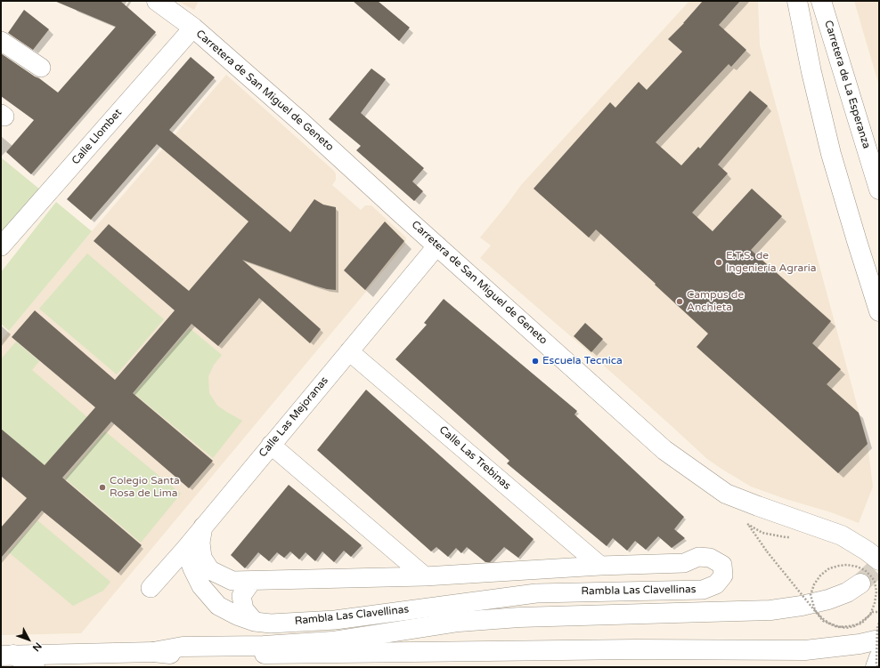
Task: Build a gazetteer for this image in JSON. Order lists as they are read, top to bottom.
{
  "streets": {
    "main road": ["Carretera de La Esperanza", "Carretera de San Miguel de Geneto"],
    "street": [
      "Calle Llombet",
      "Calle Las Mejoranas",
      "Calle Las Trebinas",
      "Rambla Las Clavellinas"
    ]
  },
  "crossings": [
    ["Carretera de San Miguel de Geneto", "Calle Llombet"],
    ["Carretera de San Miguel de Geneto", "Calle Las Mejoranas"],
    ["Calle Las Mejoranas", "Calle Las Trebinas"],
    ["Calle Las Mejoranas", "Rambla Las Clavellinas"],
    ["Calle Las Trebinas", "Rambla Las Clavellinas"]
  ],
  "places": [
    "E.T.S. de Ingeniería Agraria",
    "Campus de Anchieta",
    "Escuela Tecnica",
    "Colegio Santa Rosa de Lima"
  ],
  "north": "bottom right"
}
